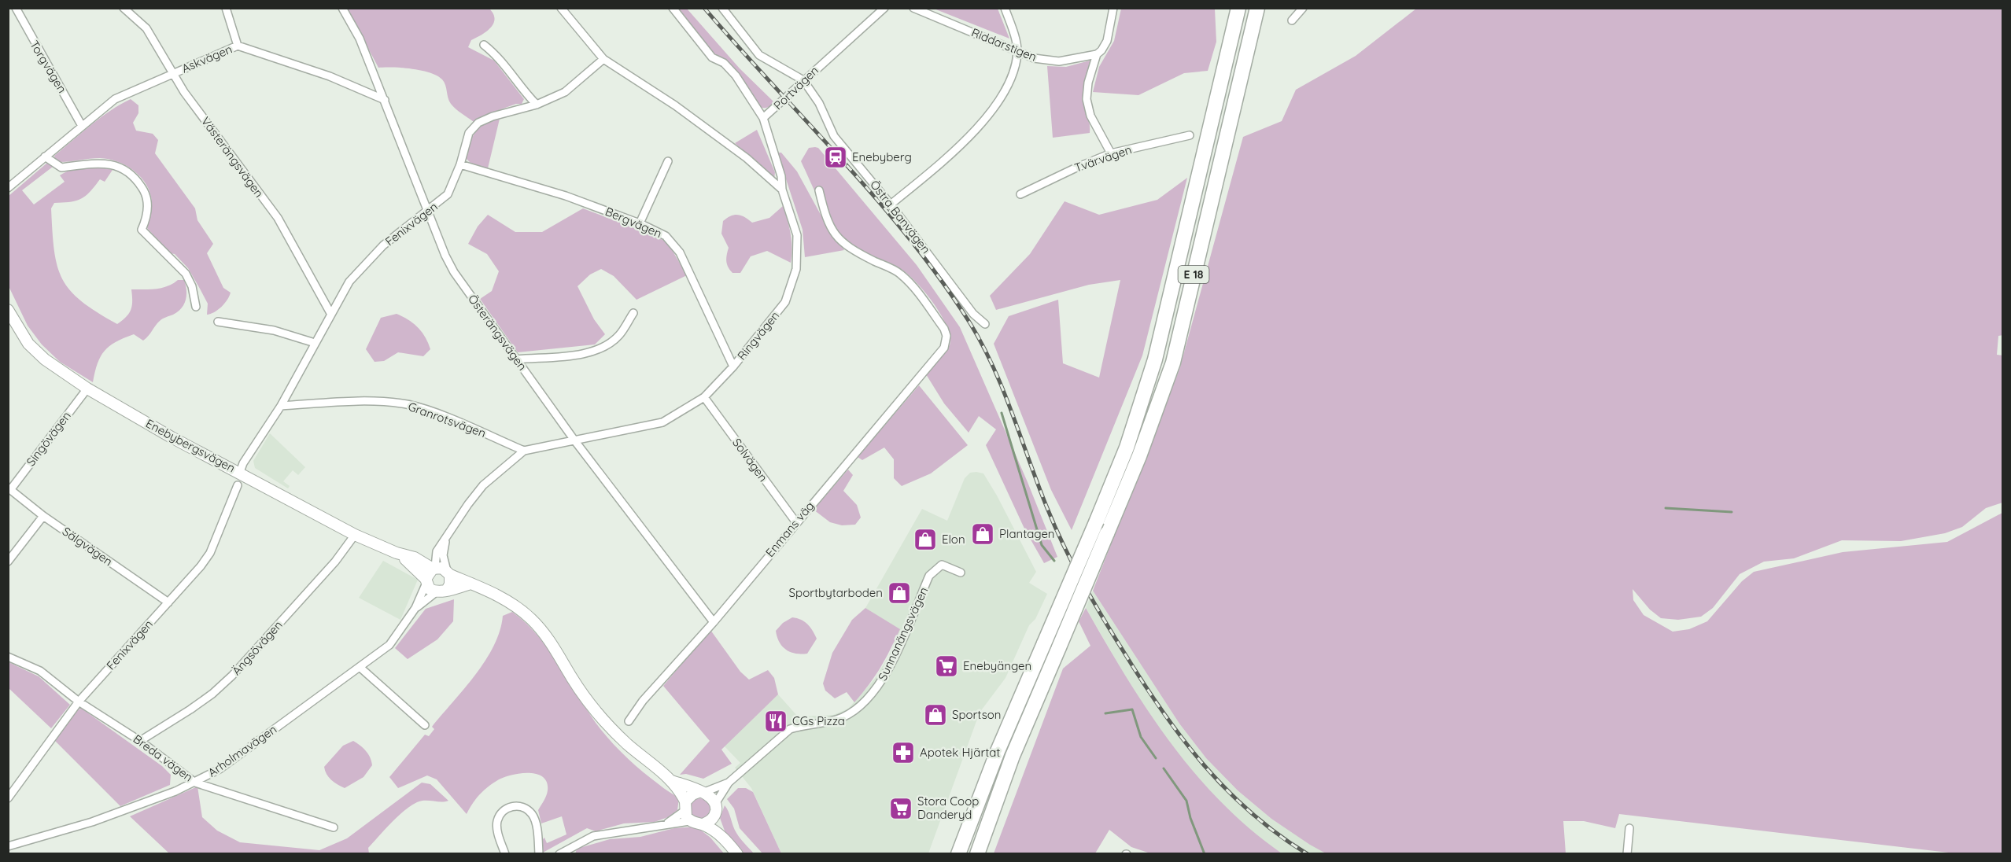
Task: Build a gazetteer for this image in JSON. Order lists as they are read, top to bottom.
{
  "streets": {
    "highway": ["E 18"],
    "main road": ["Enebybergsvägen"],
    "street": [
      "Riddarstigen",
      "Askvägen",
      "Torgvägen",
      "Portvägen",
      "Västerängsvägen",
      "Tvärvägen",
      "Östra Banvägen",
      "Bergvägen",
      "Fenixvägen",
      "Österängsvägen",
      "Ringvägen",
      "Granrotsvägen",
      "Singövägen",
      "Solvägen",
      "Enmans väg",
      "Sälgvägen",
      "Sunnanängsvägen",
      "Ängsövägen",
      "Arholmavägen",
      "Breda vägen"
    ]
  },
  "crossings": [
    ["Askvägen", "Torgvägen"],
    ["Askvägen", "Västerängsvägen"],
    ["Askvägen", "Österängsvägen"],
    ["Portvägen", "Östra Banvägen"],
    ["Portvägen", "Ringvägen"],
    ["Västerängsvägen", "Fenixvägen"],
    ["Bergvägen", "Fenixvägen"],
    ["Bergvägen", "Ringvägen"],
    ["Fenixvägen", "Österängsvägen"],
    ["Fenixvägen", "Ringvägen"],
    ["Fenixvägen", "Granrotsvägen"],
    ["Fenixvägen", "Enebybergsvägen"],
    ["Fenixvägen", "Sälgvägen"],
    ["Fenixvägen", "Breda vägen"],
    ["Österängsvägen", "Ringvägen"],
    ["Österängsvägen", "Enmans väg"],
    ["Ringvägen", "Granrotsvägen"],
    ["Ringvägen", "Enebybergsvägen"],
    ["Ringvägen", "Solvägen"],
    ["Ringvägen", "Arholmavägen"],
    ["Singövägen", "Enebybergsvägen"],
    ["Singövägen", "Sälgvägen"],
    ["Enebybergsvägen", "Ängsövägen"],
    ["Enebybergsvägen", "Arholmavägen"],
    ["Solvägen", "Enmans väg"],
    ["Ängsövägen", "Breda vägen"],
    ["Arholmavägen", "Breda vägen"]
  ],
  "places": {
    "station": ["Enebyberg"],
    "shop": [
      "Plantagen",
      "Elon",
      "Sportbytarboden",
      "Sportson"
    ],
    "supermarket": ["Enebyängen", "Stora Coop Danderyd"],
    "restaurant": ["CGs Pizza"],
    "pharmacy": ["Apotek Hjärtat"]
  }
}
